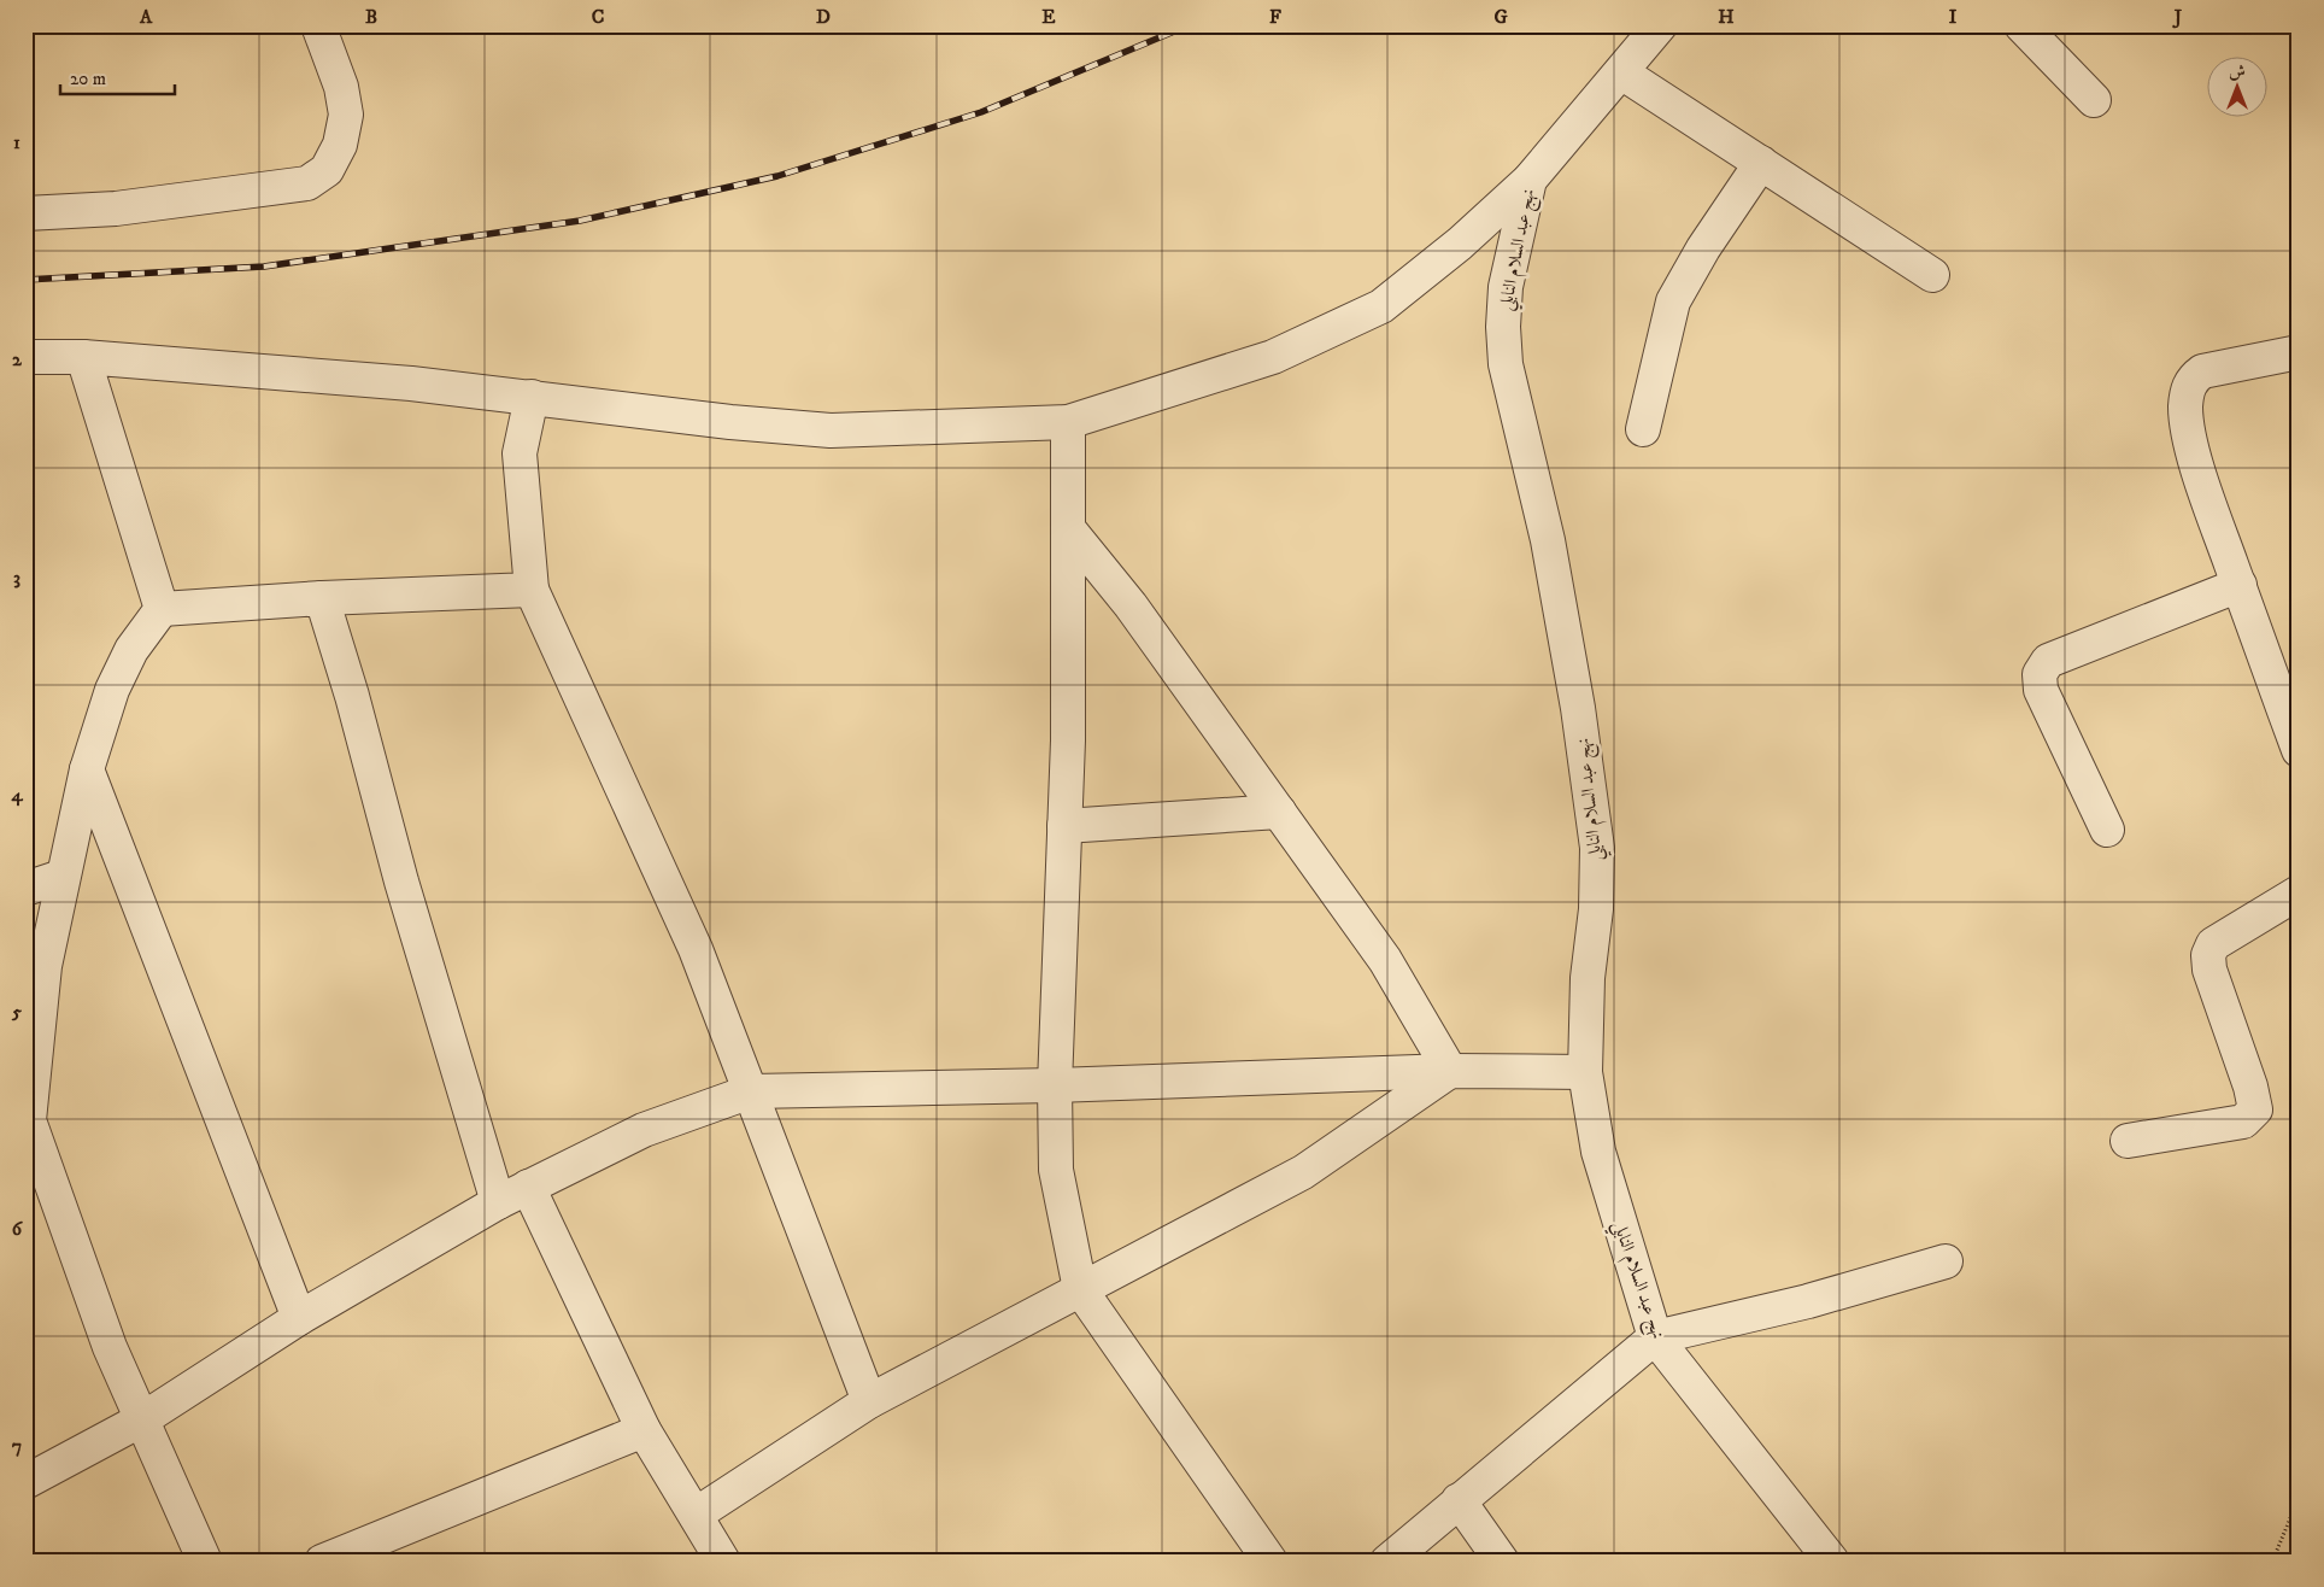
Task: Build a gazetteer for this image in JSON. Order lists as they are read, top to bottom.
{
  "streets": {
    "street": ["نهج عبد السلام النابلي"]
  },
  "scale_bar": "20 m",
  "north": "top",
  "grid": {
    "columns": [
      "A",
      "B",
      "C",
      "D",
      "E",
      "F",
      "G",
      "H",
      "I",
      "J"
    ],
    "rows": [
      "1",
      "2",
      "3",
      "4",
      "5",
      "6",
      "7"
    ]
  }
}
